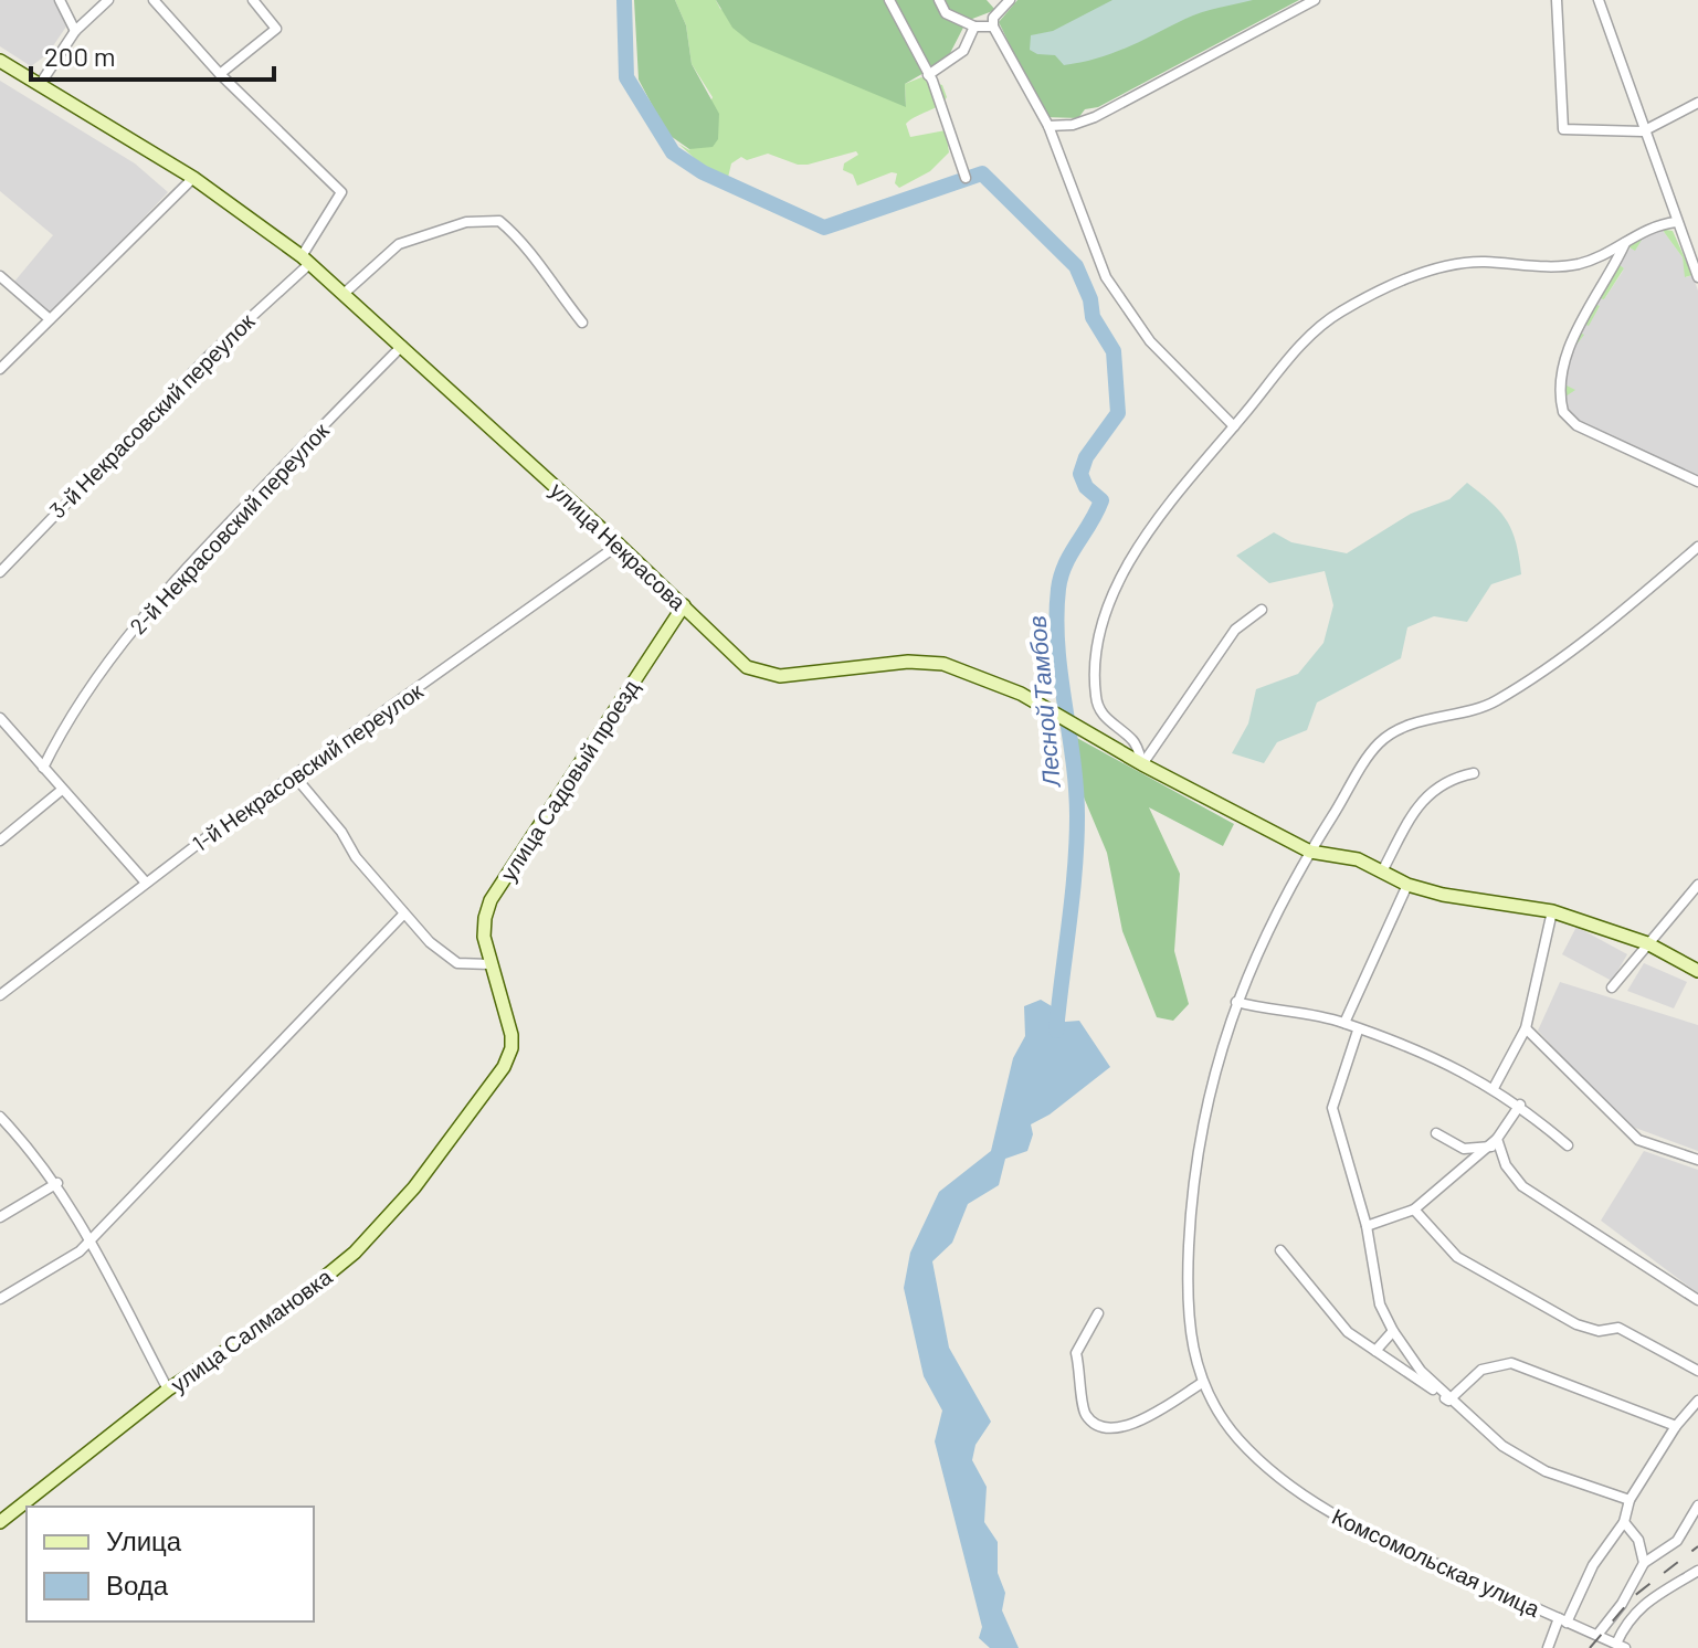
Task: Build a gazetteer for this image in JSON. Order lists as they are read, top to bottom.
{
  "streets": {
    "street": [
      "3-й Некрасовский переулок",
      "2-й Некрасовский переулок",
      "улица Некрасова",
      "1-й Некрасовский переулок",
      "улица Садовый проезд",
      "улица Салмановка",
      "Комсомольская улица"
    ]
  },
  "crossings": [
    ["3-й Некрасовский переулок", "улица Некрасова"],
    ["2-й Некрасовский переулок", "улица Некрасова"],
    ["улица Некрасова", "1-й Некрасовский переулок"],
    ["улица Некрасова", "улица Садовый проезд"],
    ["улица Некрасова", "Комсомольская улица"],
    ["улица Садовый проезд", "улица Салмановка"]
  ],
  "water": ["Лесной Тамбов"],
  "legend": ["Улица", "Вода"],
  "scale_bar": "200 m"
}
